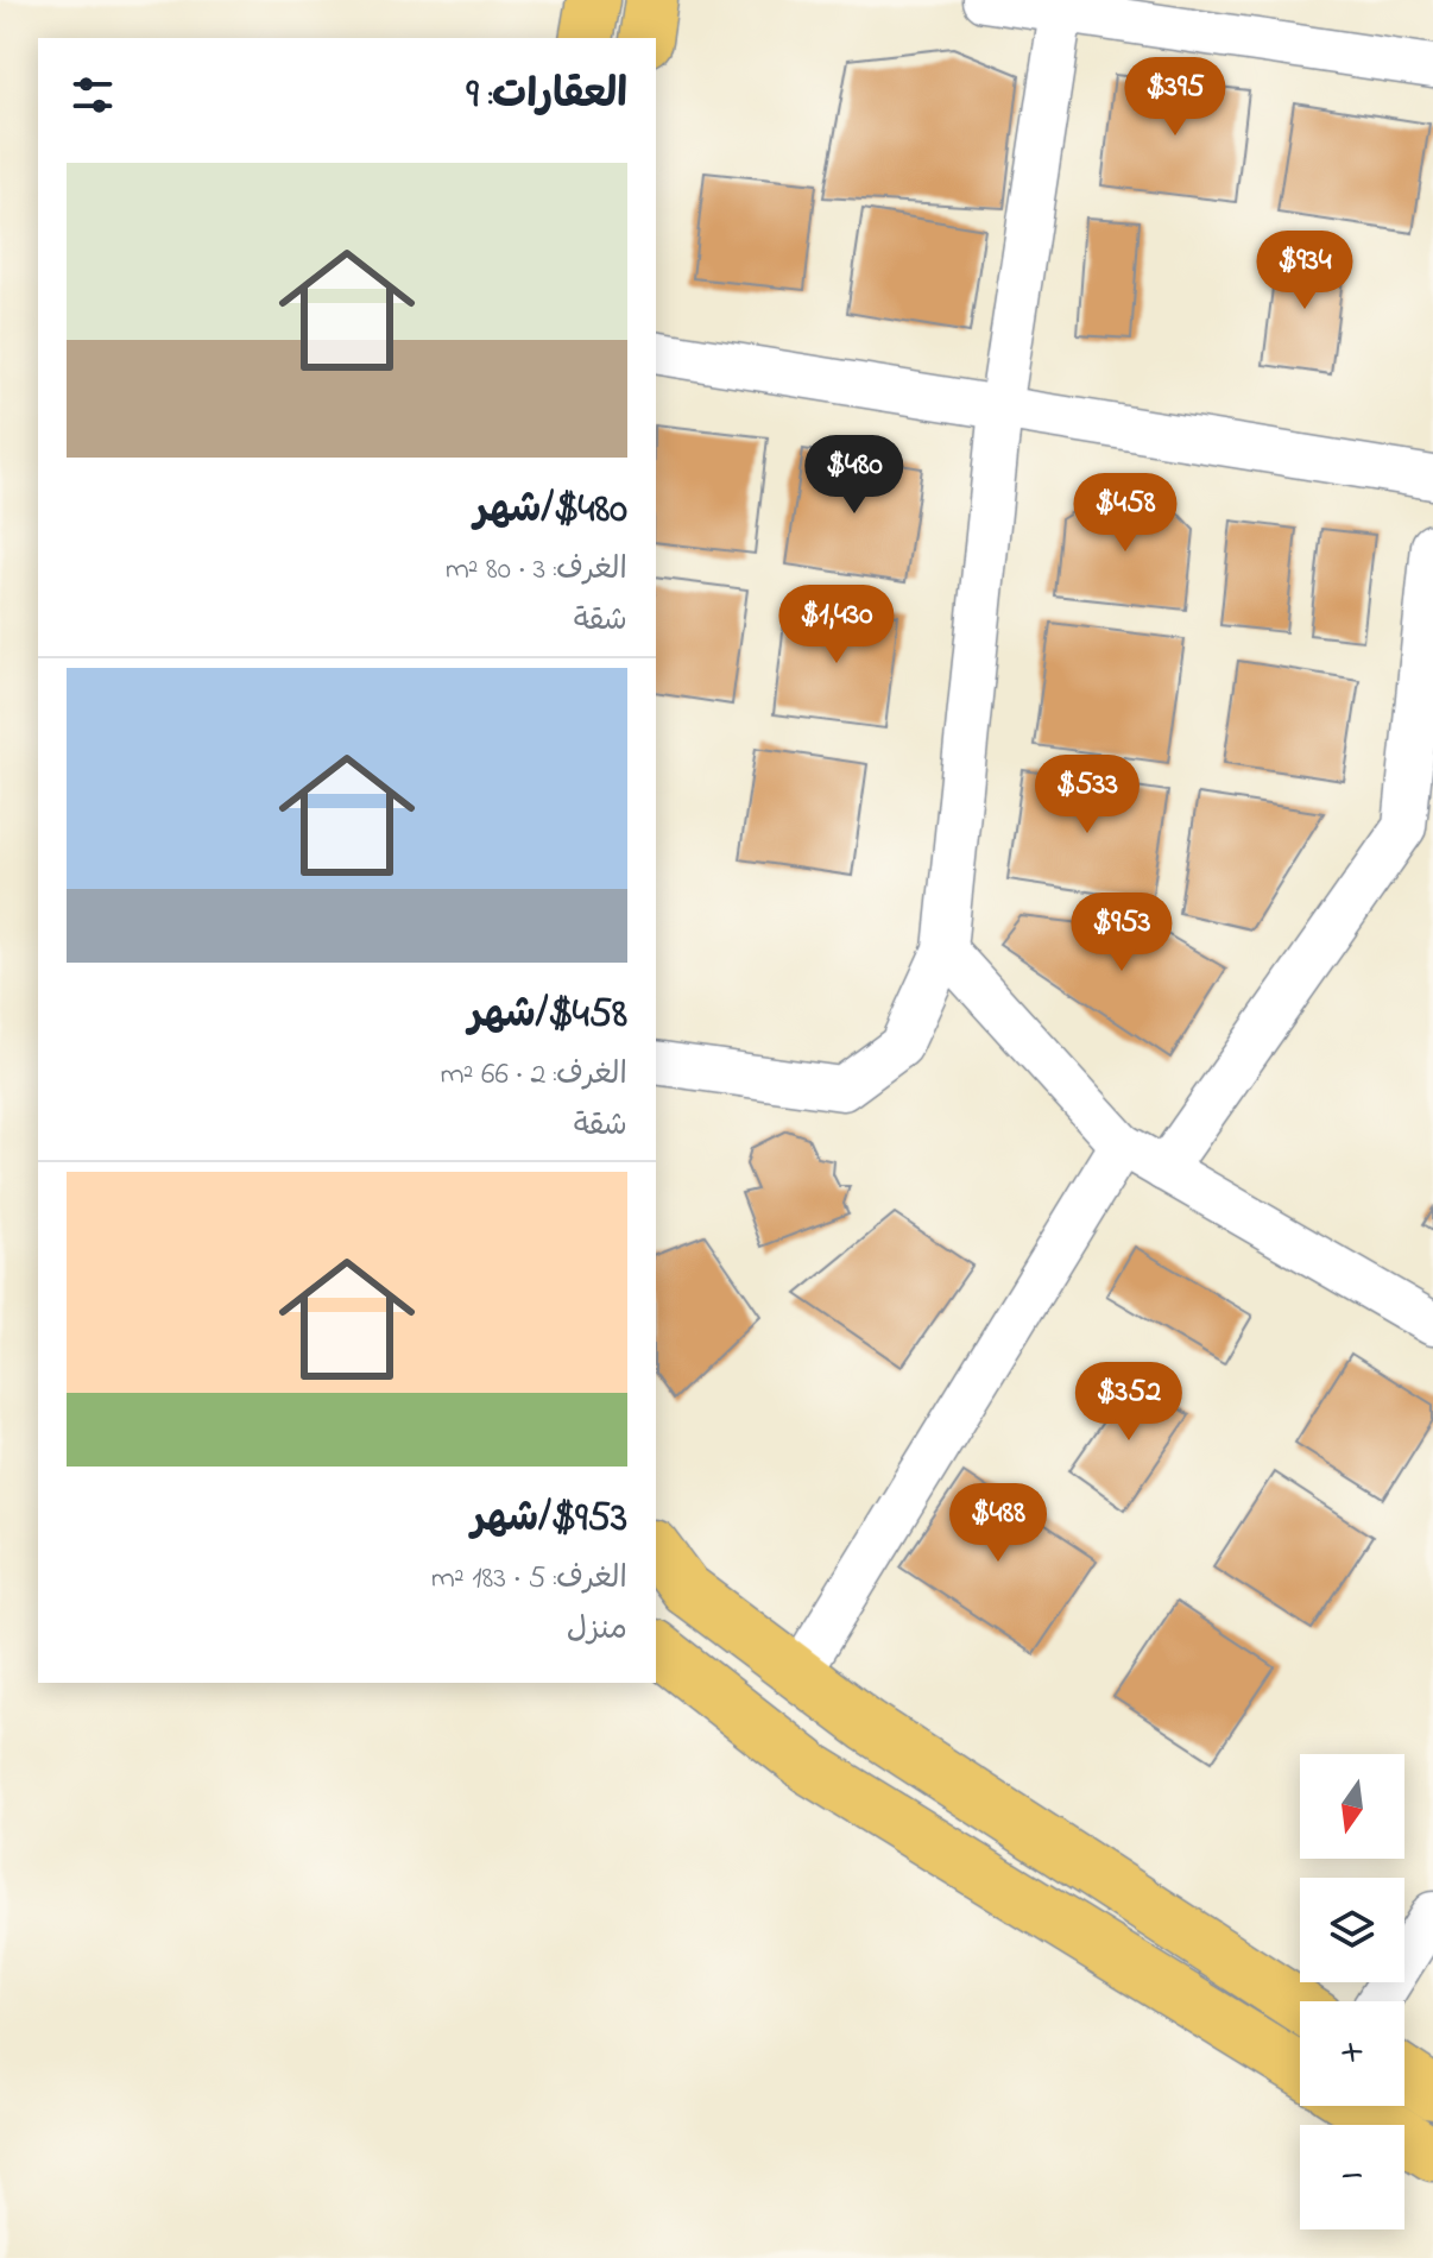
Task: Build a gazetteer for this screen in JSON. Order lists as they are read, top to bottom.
{
  "north": "bottom",
  "page": {
    "heading": "العقارات: 9",
    "price": [
      "$395",
      "$934",
      "$480",
      "$458",
      "$1,430",
      "$533",
      "$953",
      "$352",
      "$488"
    ],
    "list": [
      {
        "name": "$480/شهر",
        "note": "الغرف: 3 · 80 m² · شقة"
      },
      {
        "name": "$458/شهر",
        "note": "الغرف: 2 · 66 m² · شقة"
      },
      {
        "name": "$953/شهر",
        "note": "الغرف: 5 · 183 m² · منزل"
      }
    ],
    "map_buttons": ["+", "−"]
  }
}
